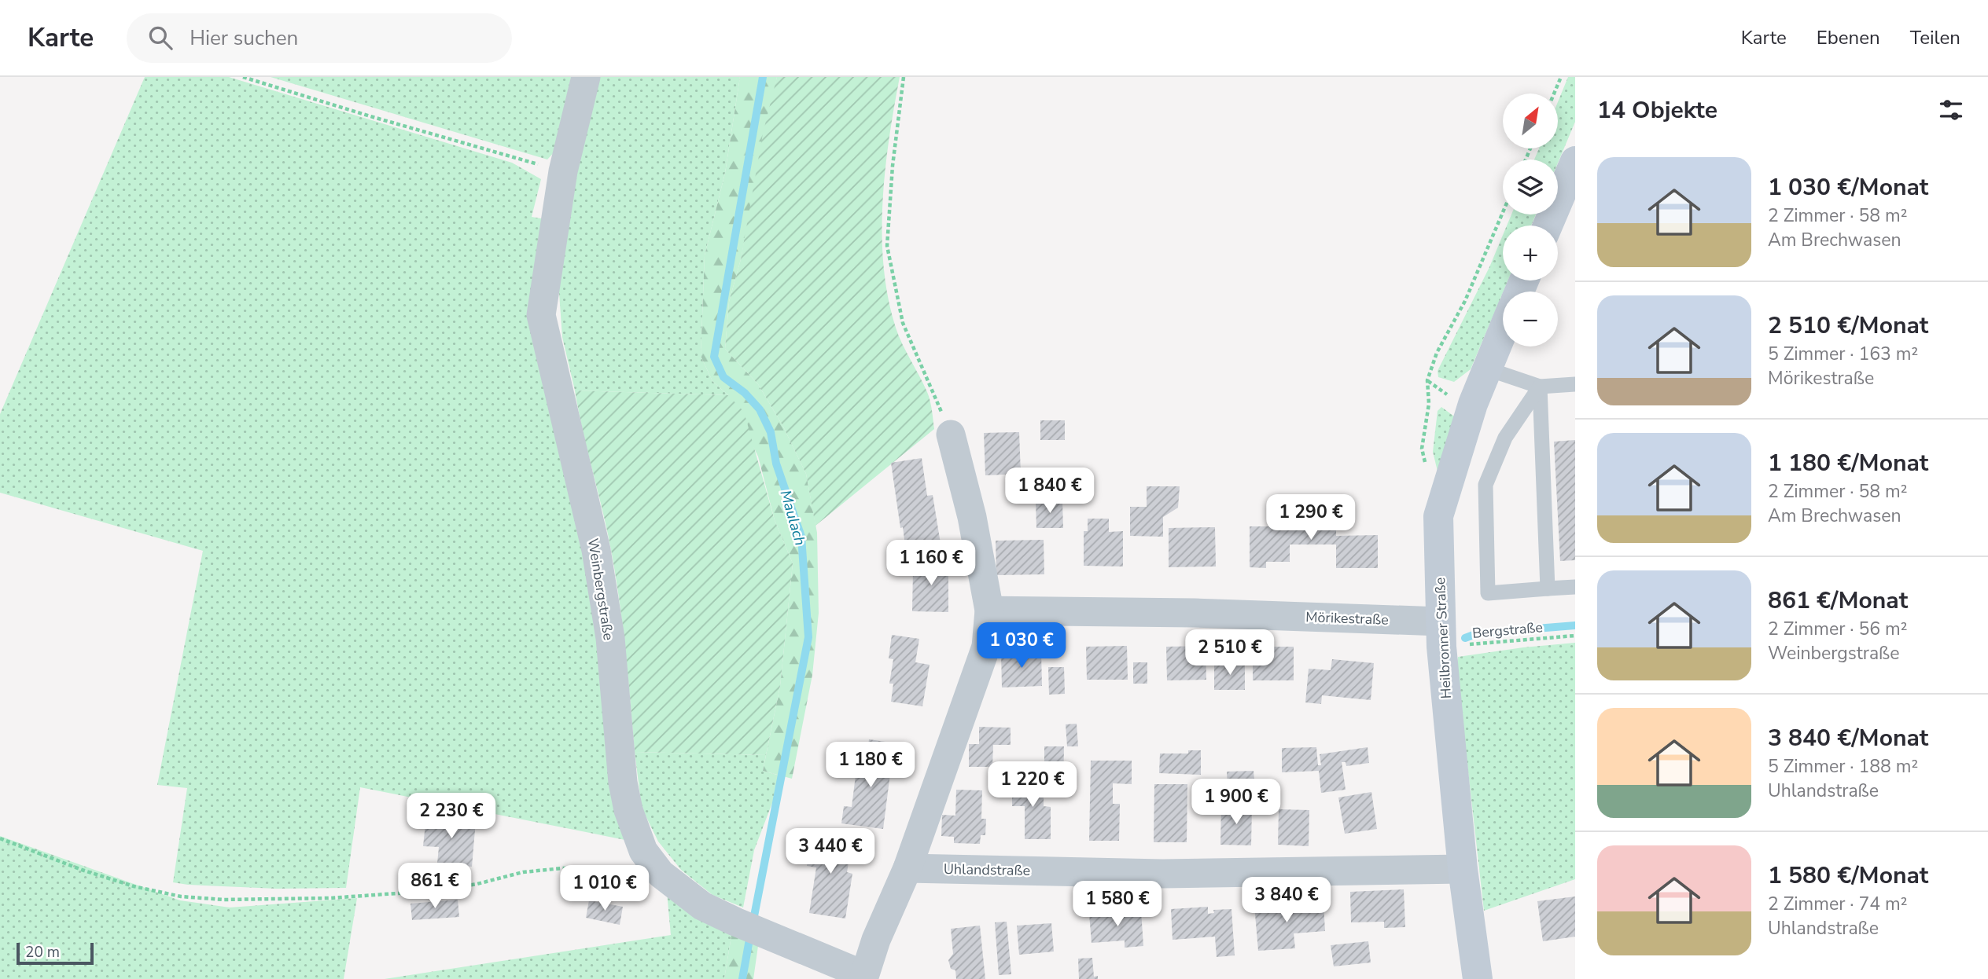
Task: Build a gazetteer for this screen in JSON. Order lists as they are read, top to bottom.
{
  "streets": {
    "main road": ["Heilbronner Straße"],
    "street": ["Weinbergstraße", "Mörikestraße", "Uhlandstraße"],
    "path": ["Bergstraße"]
  },
  "crossings": [
    ["Mörikestraße", "Bergstraße"],
    ["Mörikestraße", "Heilbronner Straße"],
    ["Bergstraße", "Heilbronner Straße"],
    ["Heilbronner Straße", "Uhlandstraße"]
  ],
  "water": ["Maulach"],
  "scale_bar": "20 m",
  "north": "top right",
  "page": {
    "header": "Karte",
    "search": "Hier suchen",
    "nav": ["Karte", "Ebenen", "Teilen"],
    "heading": "14 Objekte",
    "map_buttons": ["+", "−"],
    "list": [
      {
        "name": "1 030 €/Monat",
        "note": "2 Zimmer · 58 m² · Am Brechwasen"
      },
      {
        "name": "2 510 €/Monat",
        "note": "5 Zimmer · 163 m² · Mörikestraße"
      },
      {
        "name": "1 180 €/Monat",
        "note": "2 Zimmer · 58 m² · Am Brechwasen"
      },
      {
        "name": "861 €/Monat",
        "note": "2 Zimmer · 56 m² · Weinbergstraße"
      },
      {
        "name": "3 840 €/Monat",
        "note": "5 Zimmer · 188 m² · Uhlandstraße"
      },
      {
        "name": "1 580 €/Monat",
        "note": "2 Zimmer · 74 m² · Uhlandstraße"
      }
    ],
    "price": [
      "1 840 €",
      "1 290 €",
      "1 160 €",
      "1 030 €",
      "2 510 €",
      "1 180 €",
      "1 220 €",
      "1 900 €",
      "2 230 €",
      "3 440 €",
      "861 €",
      "1 010 €",
      "3 840 €",
      "1 580 €"
    ],
    "scale": "20 m"
  }
}
